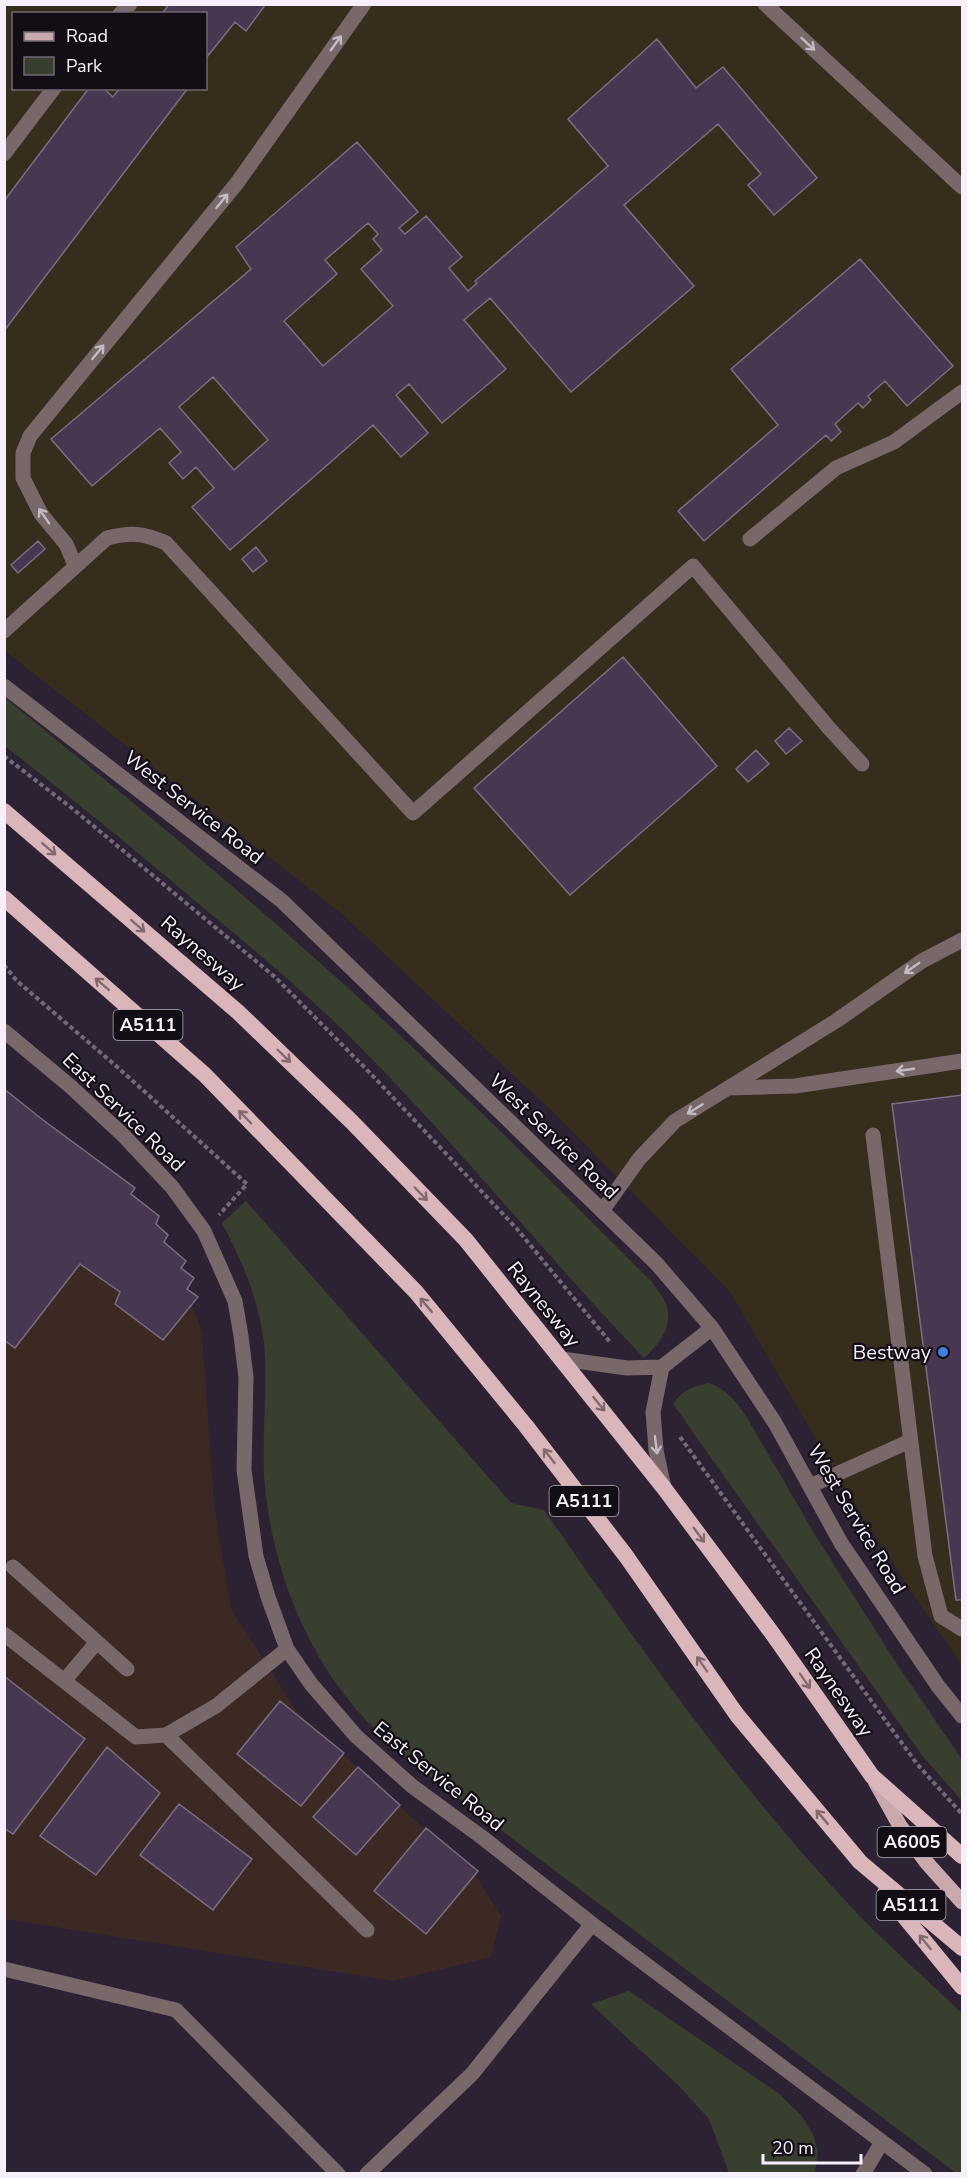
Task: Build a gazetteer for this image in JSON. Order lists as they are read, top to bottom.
{
  "streets": {
    "highway": ["Raynesway", "A5111"],
    "main road": ["A6005"],
    "street": ["West Service Road", "East Service Road"]
  },
  "places": ["Bestway"],
  "legend": ["Road", "Park"],
  "scale_bar": "20 m"
}
